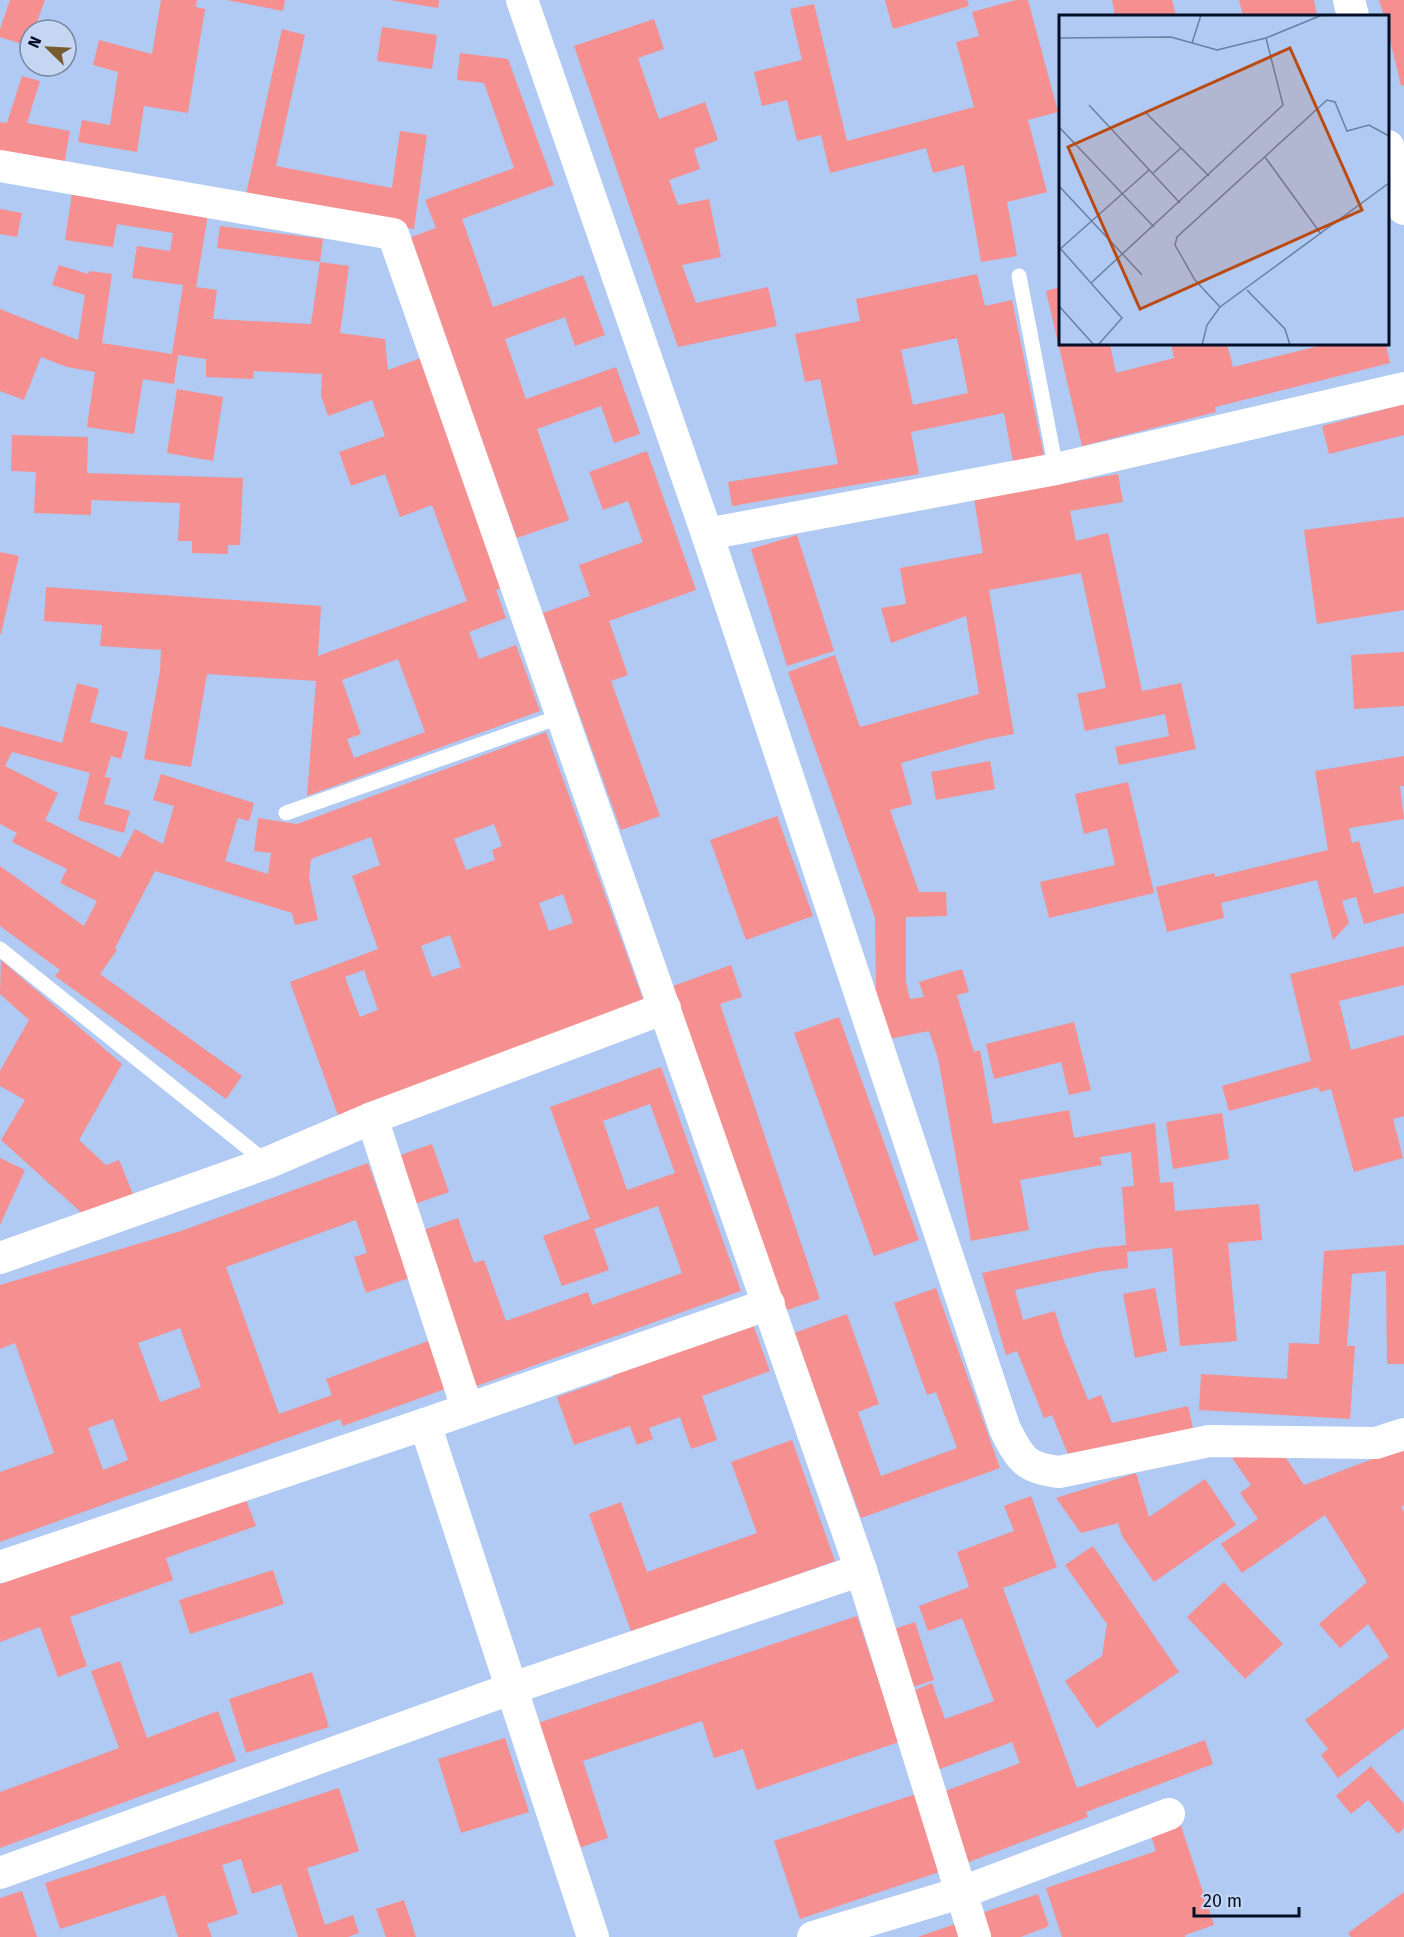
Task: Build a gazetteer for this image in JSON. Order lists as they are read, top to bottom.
{
  "scale_bar": "20 m",
  "north": "top left"
}
